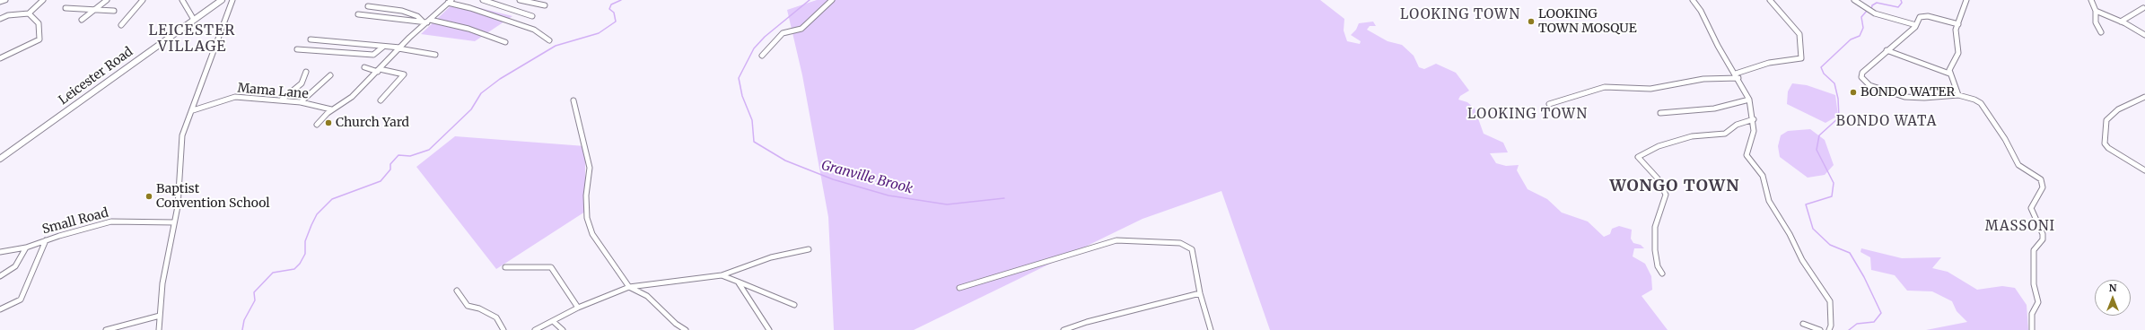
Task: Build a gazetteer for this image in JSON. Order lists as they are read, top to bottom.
{
  "streets": {
    "street": ["Leicester Road", "Mama Lane", "Small Road"]
  },
  "districts": [
    "LOOKING TOWN",
    "LEICESTER VILLAGE",
    "LOOKING TOWN",
    "BONDO WATA",
    "WONGO TOWN",
    "MASSONI"
  ],
  "water": ["Granville Brook"],
  "places": [
    "LOOKING TOWN MOSQUE",
    "BONDO WATER",
    "Church Yard",
    "Baptist Convention School"
  ],
  "north": "top"
}
